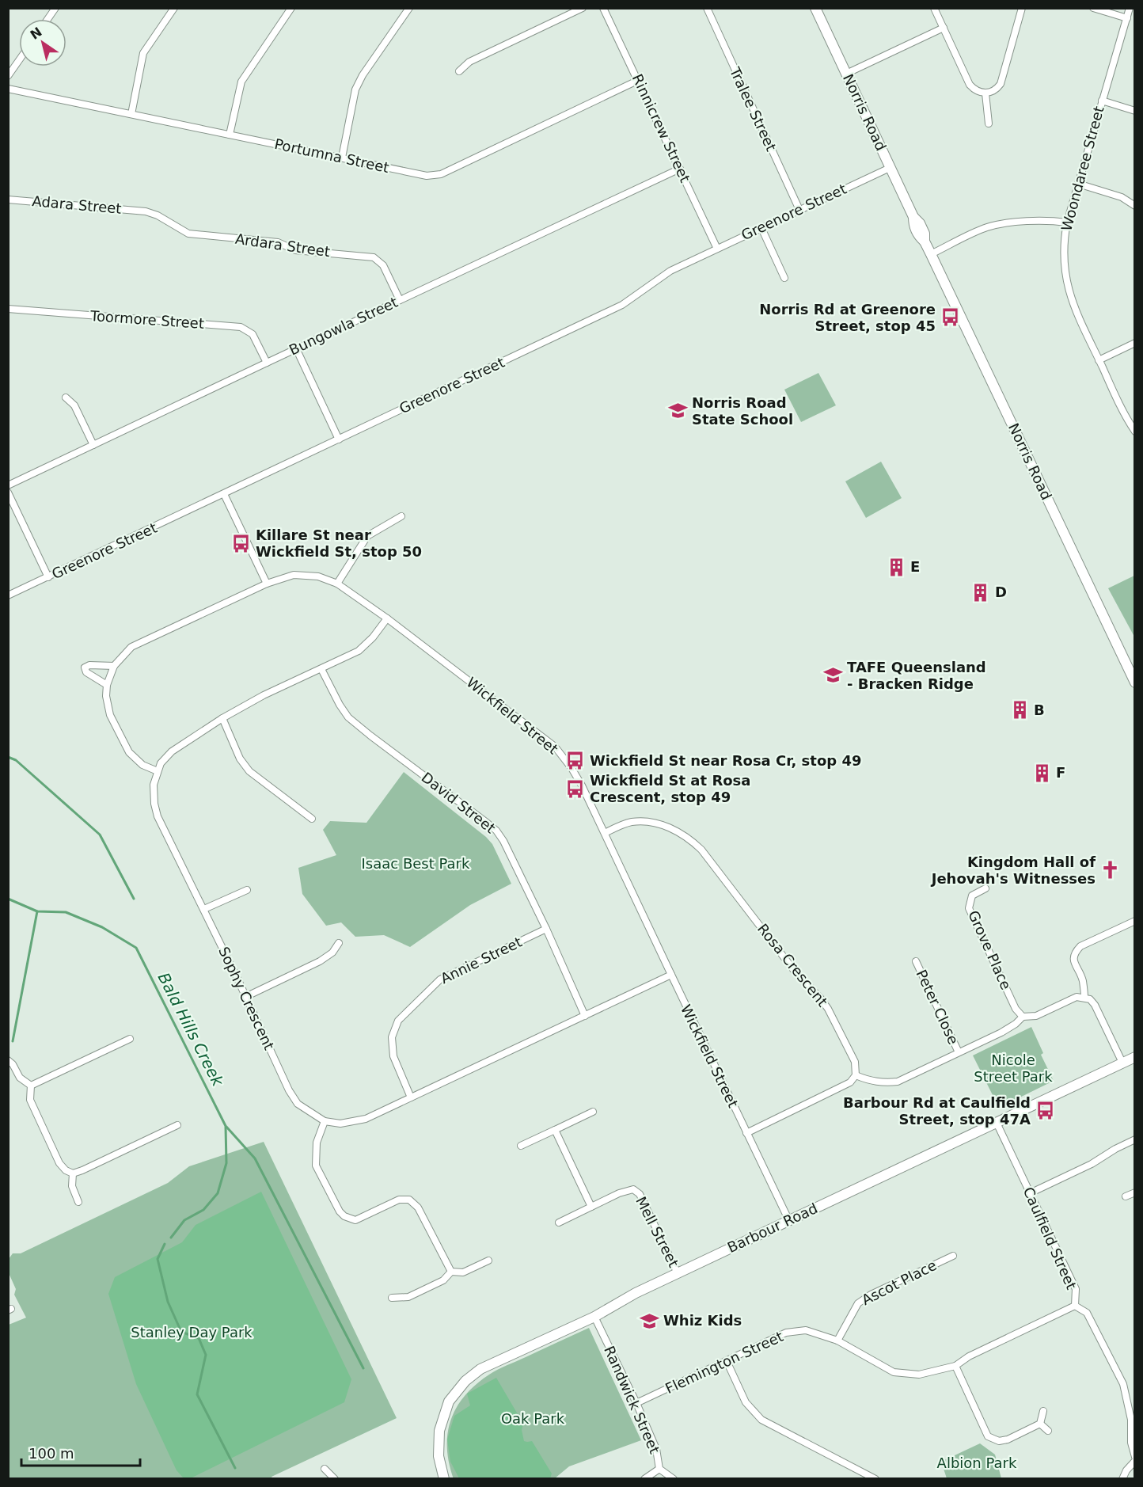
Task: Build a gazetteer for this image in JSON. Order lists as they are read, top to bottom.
{
  "streets": {
    "street": [
      "Tralee Street",
      "Norris Road",
      "Rinnicrew Street",
      "Portumna Street",
      "Woondaree Street",
      "Adara Street",
      "Greenore Street",
      "Ardara Street",
      "Toormore Street",
      "Bungowla Street",
      "Wickfield Street",
      "David Street",
      "Grove Place",
      "Annie Street",
      "Rosa Crescent",
      "Sophy Crescent",
      "Peter Close",
      "Barbour Road",
      "Mell Street",
      "Caulfield Street",
      "Ascot Place",
      "Flemington Street",
      "Randwick Street"
    ]
  },
  "crossings": [
    ["Tralee Street", "Greenore Street"],
    ["Norris Road", "Greenore Street"],
    ["Rinnicrew Street", "Portumna Street"],
    ["Rinnicrew Street", "Greenore Street"],
    ["Rinnicrew Street", "Bungowla Street"],
    ["Adara Street", "Ardara Street"],
    ["Ardara Street", "Bungowla Street"],
    ["Toormore Street", "Bungowla Street"],
    ["Wickfield Street", "Rosa Crescent"],
    ["Wickfield Street", "Sophy Crescent"],
    ["Wickfield Street", "Barbour Road"],
    ["David Street", "Annie Street"],
    ["David Street", "Sophy Crescent"],
    ["Barbour Road", "Mell Street"],
    ["Barbour Road", "Caulfield Street"],
    ["Barbour Road", "Randwick Street"],
    ["Caulfield Street", "Flemington Street"],
    ["Ascot Place", "Flemington Street"],
    ["Flemington Street", "Randwick Street"]
  ],
  "water": ["Bald Hills Creek"],
  "parks": [
    "Isaac Best Park",
    "Nicole Street Park",
    "Stanley Day Park",
    "Oak Park",
    "Albion Park"
  ],
  "places": {
    "bus stop": [
      "Norris Rd at Greenore Street, stop 45",
      "Killare St near Wickfield St, stop 50",
      "Wickfield St near Rosa Cr, stop 49",
      "Wickfield St at Rosa Crescent, stop 49",
      "Barbour Rd at Caulfield Street, stop 47A"
    ],
    "school or university": ["Norris Road State School", "TAFE Queensland - Bracken Ridge", "Whiz Kids"],
    "building": [
      "E",
      "D",
      "B",
      "F"
    ],
    "church": ["Kingdom Hall of Jehovah's Witnesses"]
  },
  "scale_bar": "100 m",
  "north": "top left"
}
